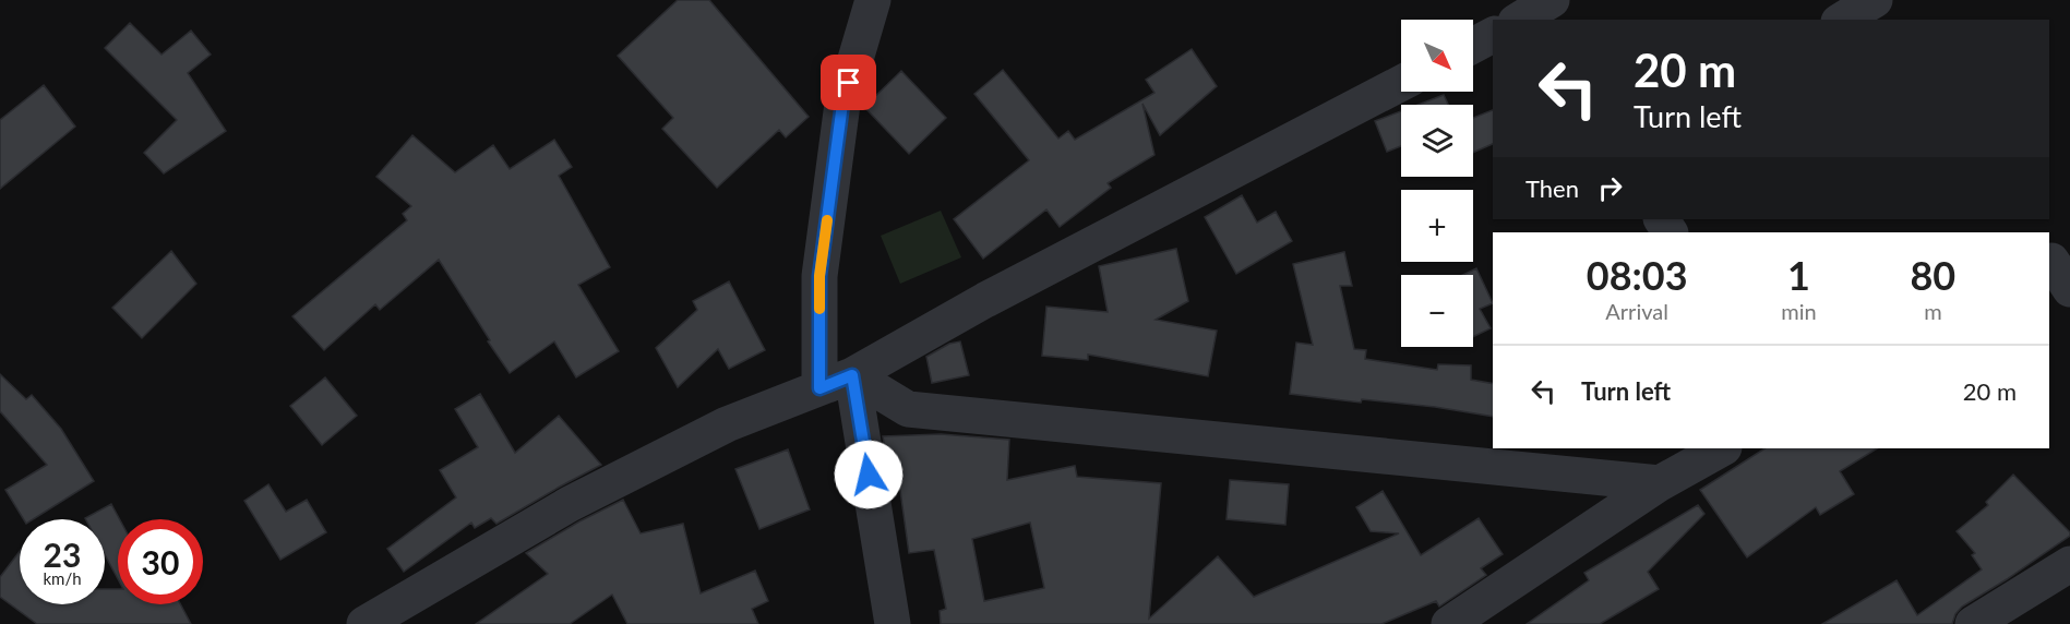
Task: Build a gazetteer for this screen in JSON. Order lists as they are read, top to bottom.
{
  "north": "bottom right",
  "page": {
    "map_buttons": ["+", "−"],
    "turn": ["20 m", "Turn left"],
    "then": "Then",
    "eta": [
      "08:03",
      "Arrival",
      "1",
      "min",
      "80",
      "m"
    ],
    "list": [
      {
        "name": "Turn left",
        "value": "20 m"
      }
    ],
    "speed": "23 km/h",
    "limit": "30"
  }
}
